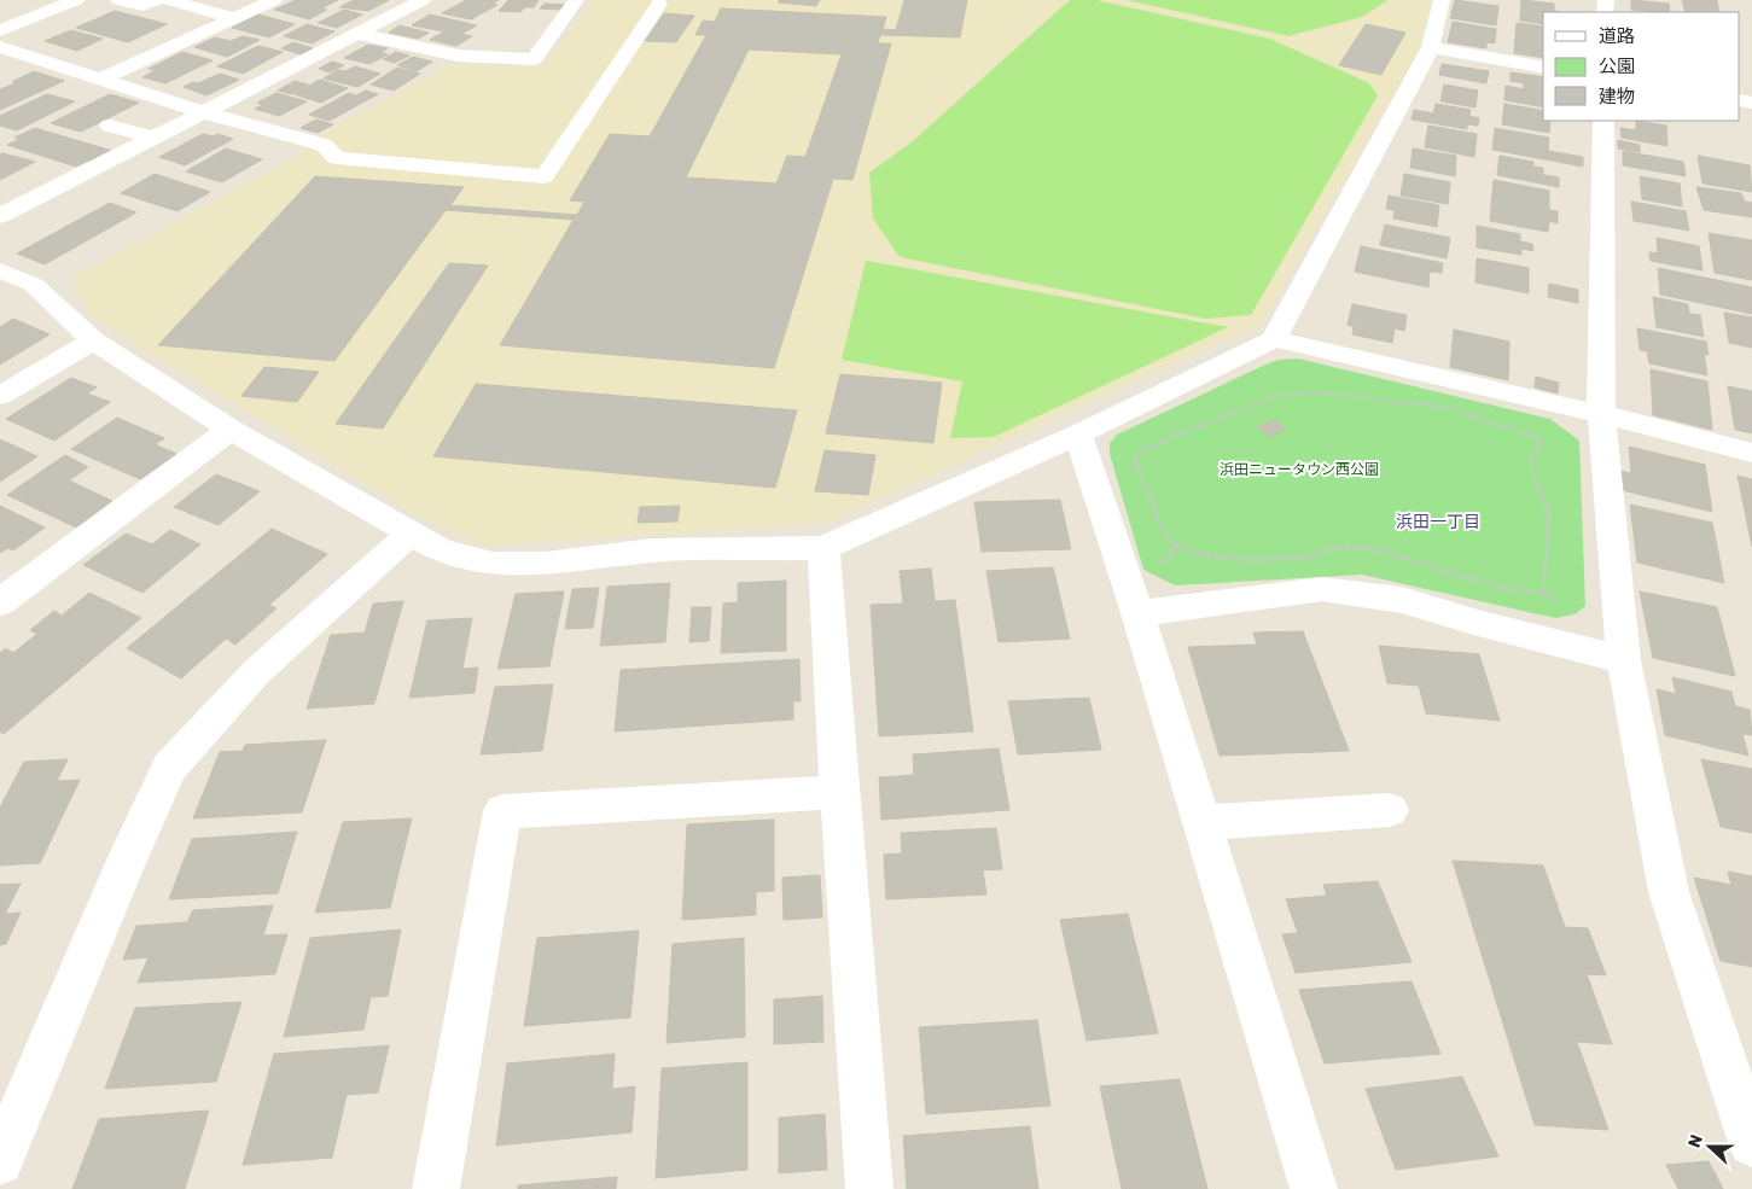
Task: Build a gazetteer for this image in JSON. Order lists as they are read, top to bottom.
{
  "districts": ["浜田一丁目"],
  "parks": ["浜田ニュータウン西公園"],
  "legend": ["道路", "公園", "建物"],
  "north": "left"
}
